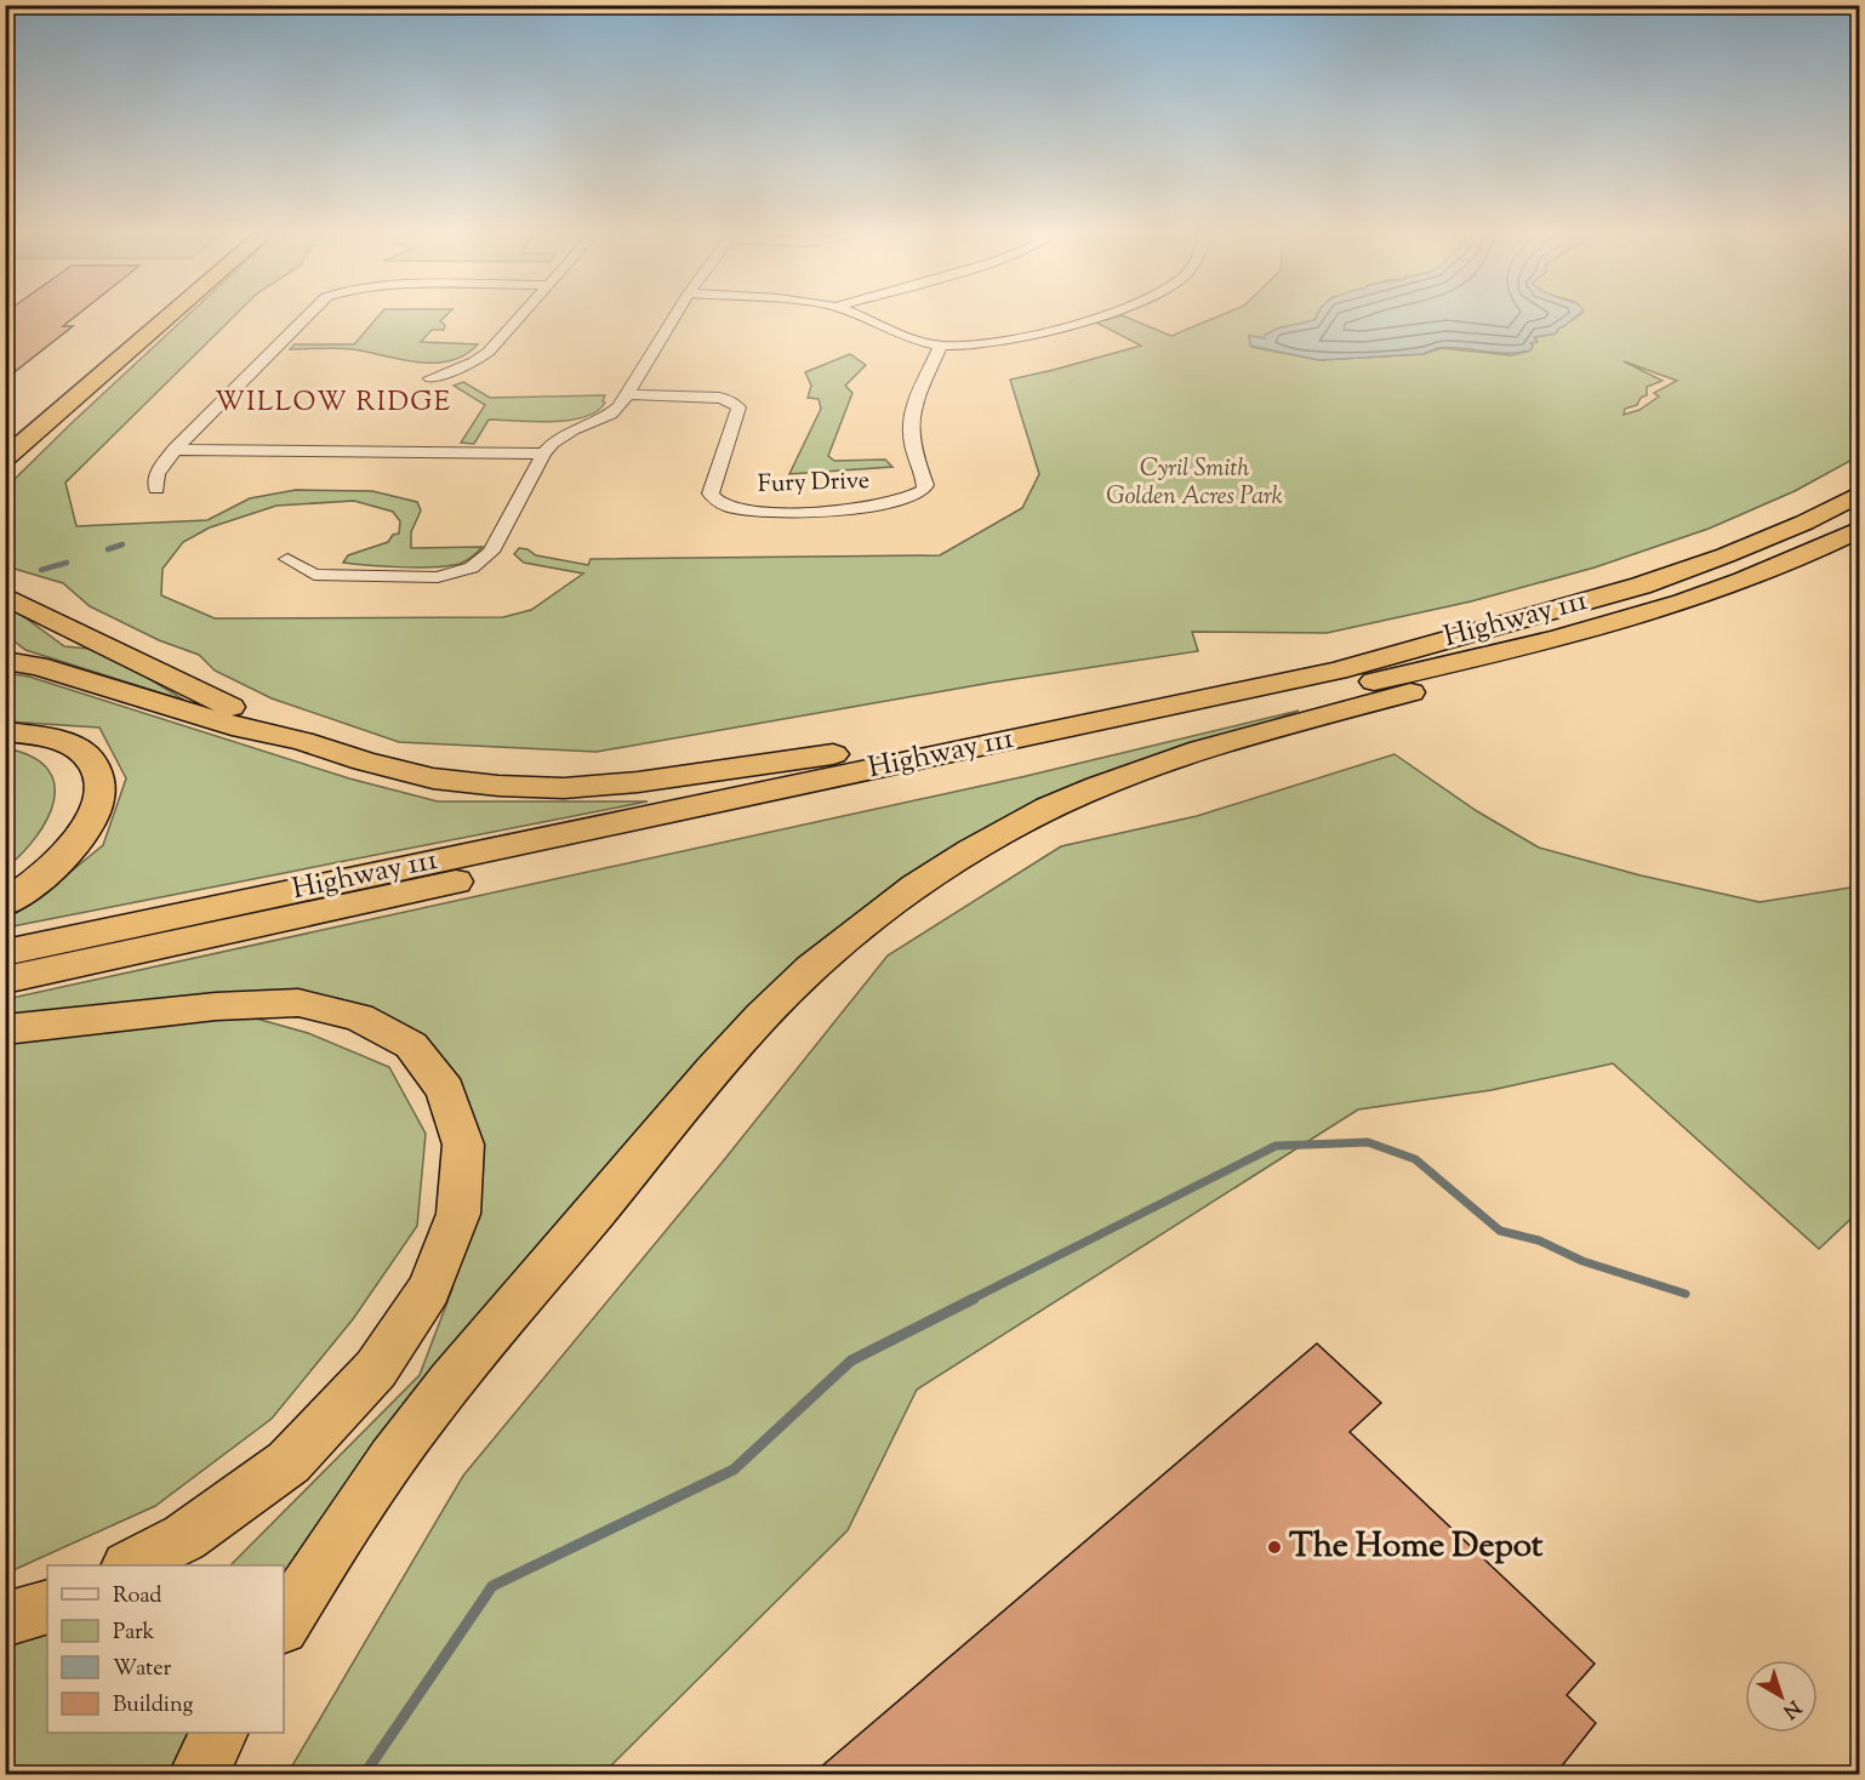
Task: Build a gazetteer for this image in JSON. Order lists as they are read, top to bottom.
{
  "streets": {
    "highway": ["Highway 111"],
    "street": ["Fury Drive"]
  },
  "districts": ["WILLOW RIDGE"],
  "parks": ["Cyril Smith Golden Acres Park"],
  "places": ["The Home Depot"],
  "legend": [
    "Road",
    "Park",
    "Water",
    "Building"
  ],
  "north": "bottom right"
}
